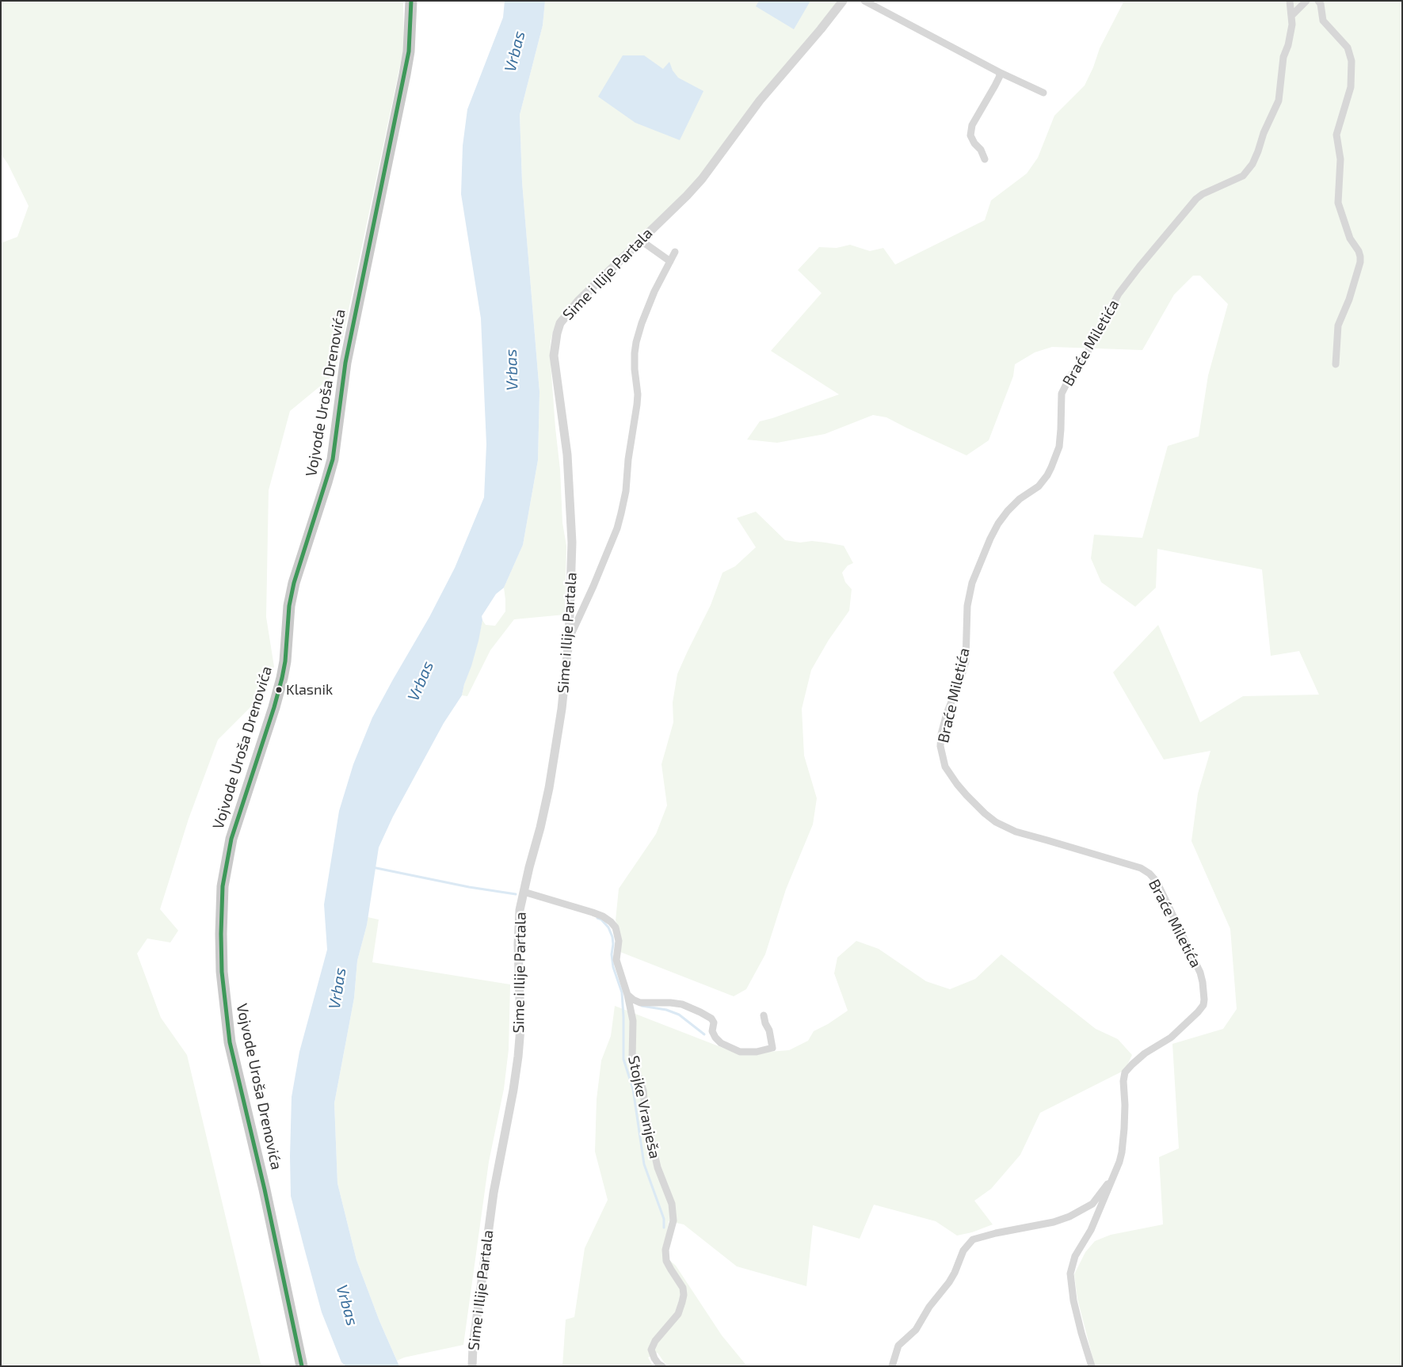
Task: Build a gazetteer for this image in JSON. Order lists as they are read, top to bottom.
{
  "streets": {
    "main road": ["Vojvode Uroša Drenovića"],
    "street": ["Sime i Ilije Partala", "Braće Miletića", "Stojke Vranješa"]
  },
  "crossings": [
    ["Sime i Ilije Partala", "Stojke Vranješa"]
  ],
  "water": ["Vrbas"],
  "places": ["Klasnik"]
}
